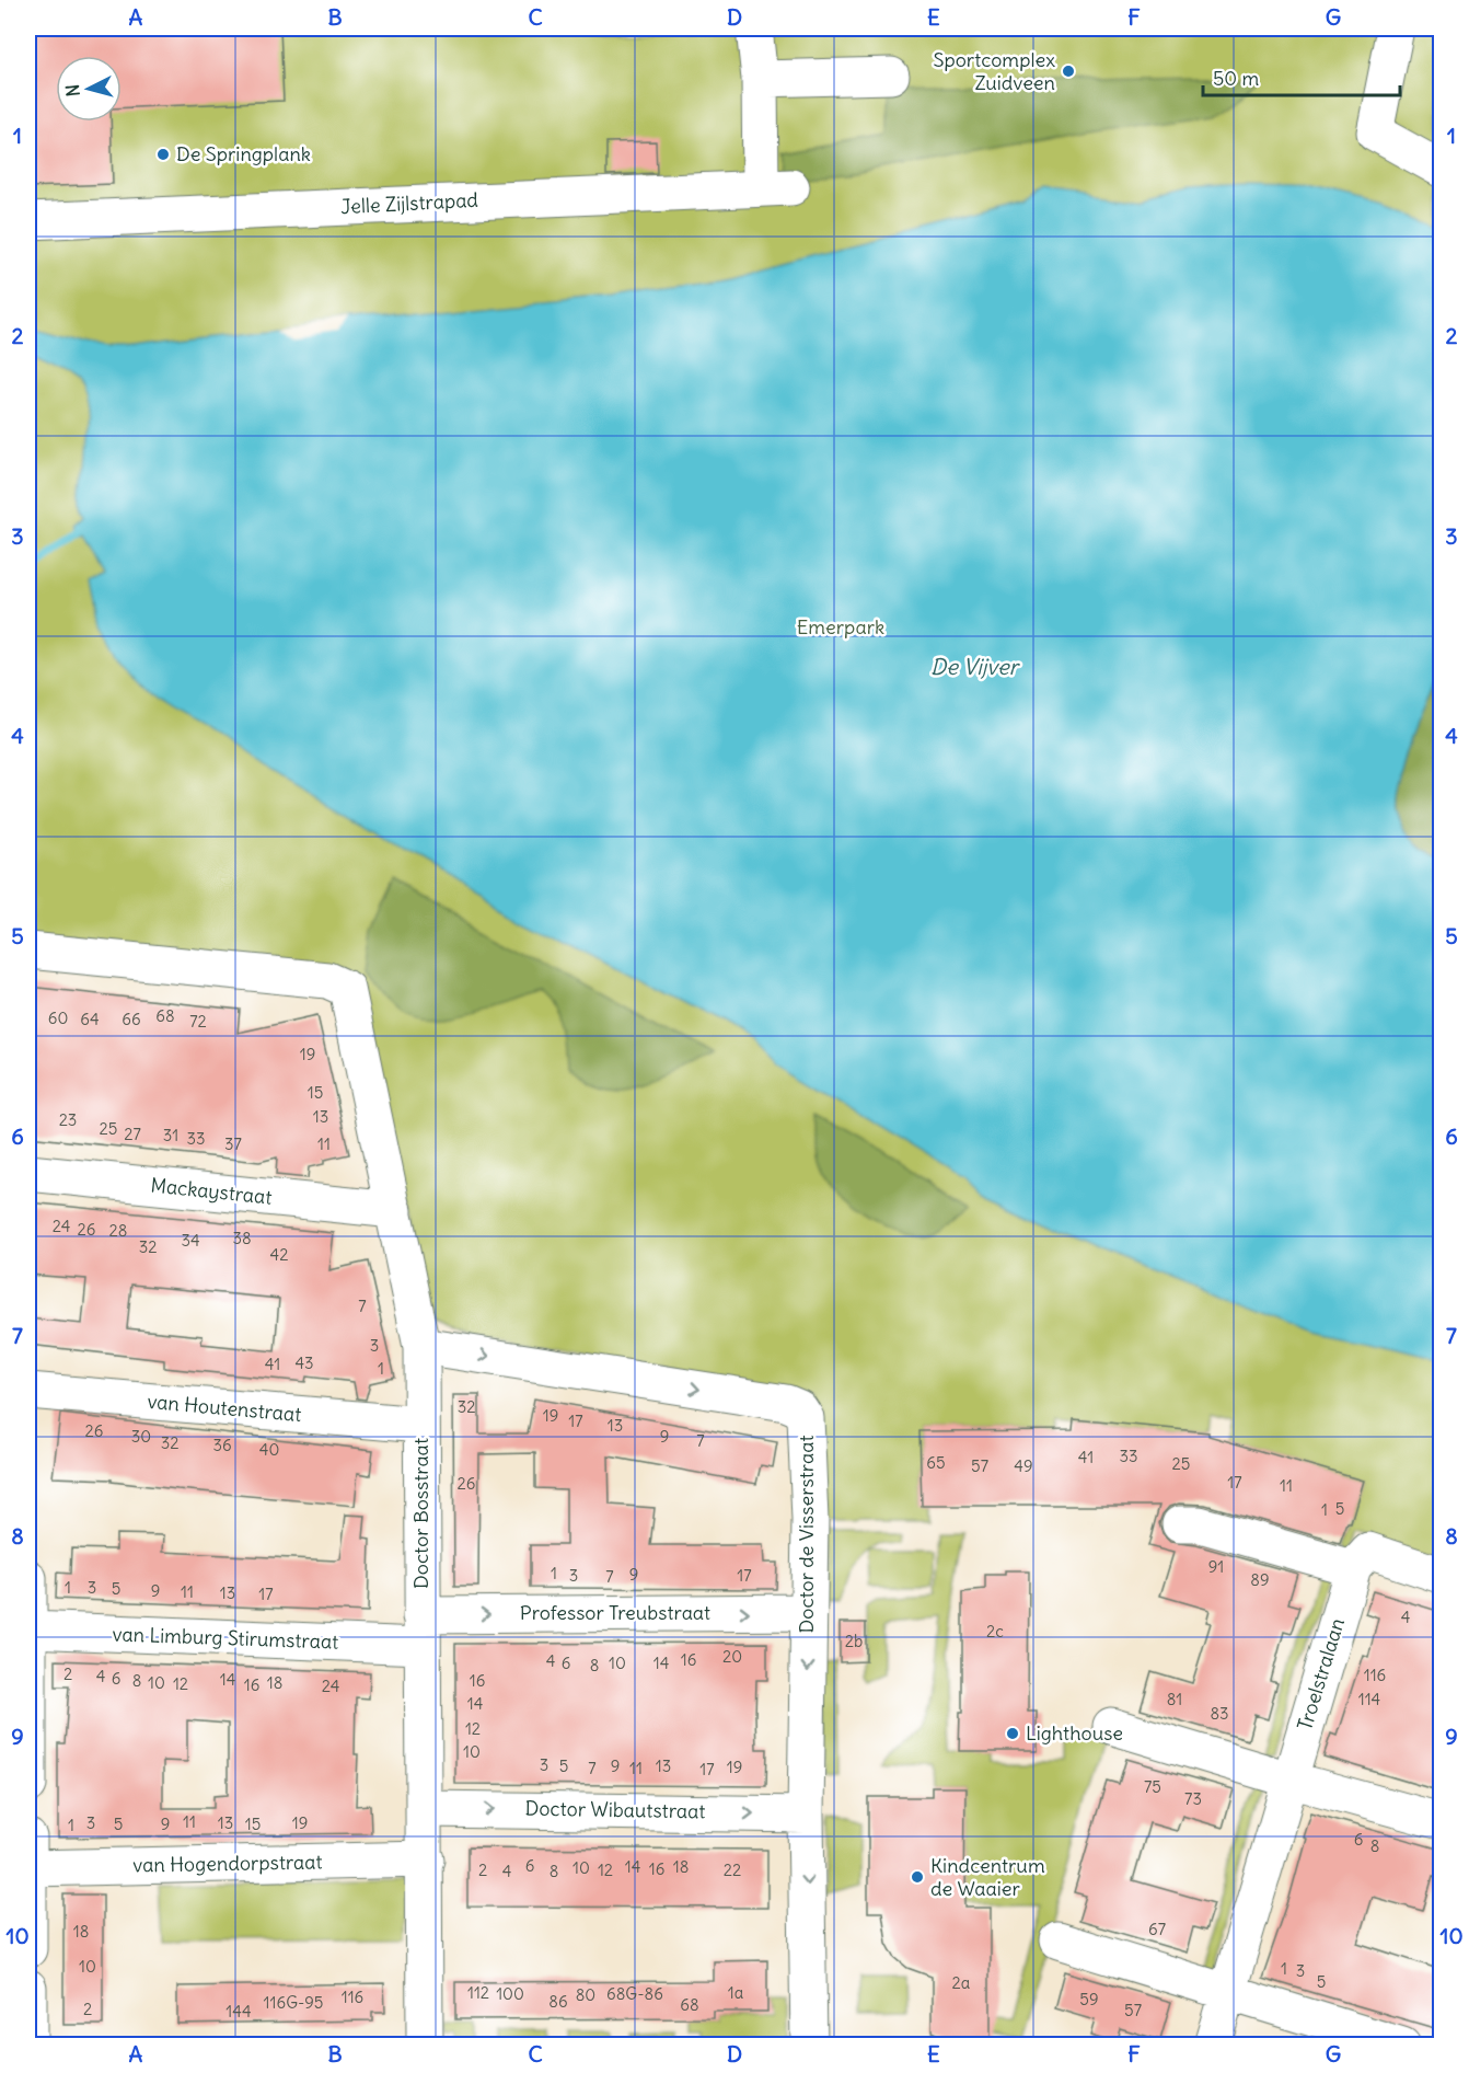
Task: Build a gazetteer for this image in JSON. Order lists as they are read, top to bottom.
{
  "streets": {
    "street": [
      "Jelle Zijlstrapad",
      "Mackaystraat",
      "van Houtenstraat",
      "Doctor Bosstraat",
      "Doctor de Visserstraat",
      "Professor Treubstraat",
      "van Limburg Stirumstraat",
      "Troelstralaan",
      "Doctor Wibautstraat",
      "van Hogendorpstraat"
    ]
  },
  "crossings": [
    ["Mackaystraat", "Doctor Bosstraat"],
    ["van Houtenstraat", "Doctor Bosstraat"],
    ["Doctor Bosstraat", "Doctor de Visserstraat"],
    ["Doctor Bosstraat", "Professor Treubstraat"],
    ["Doctor Bosstraat", "van Limburg Stirumstraat"],
    ["Doctor Bosstraat", "Doctor Wibautstraat"],
    ["Doctor Bosstraat", "van Hogendorpstraat"],
    ["Doctor de Visserstraat", "Professor Treubstraat"],
    ["Doctor de Visserstraat", "Doctor Wibautstraat"],
    ["Professor Treubstraat", "van Limburg Stirumstraat"]
  ],
  "one_way": ["Professor Treubstraat", "Doctor Wibautstraat"],
  "water": ["De Vijver"],
  "parks": ["Emerpark"],
  "places": [
    "Sportcomplex Zuidveen",
    "De Springplank",
    "Lighthouse",
    "Kindcentrum de Waaier"
  ],
  "house_numbers": [
    "68",
    "60",
    "64",
    "66",
    "72",
    "19",
    "15",
    "13",
    "23",
    "25",
    "27",
    "31",
    "33",
    "37",
    "11",
    "24",
    "26",
    "28",
    "38",
    "34",
    "32",
    "42",
    "7",
    "3",
    "43",
    "41",
    "1",
    "32",
    "19",
    "17",
    "13",
    "26",
    "30",
    "9",
    "7",
    "32",
    "36",
    "40",
    "33",
    "41",
    "65",
    "25",
    "57",
    "49",
    "17",
    "26",
    "11",
    "5",
    "1",
    "91",
    "1",
    "9",
    "3",
    "17",
    "7",
    "89",
    "1",
    "3",
    "5",
    "9",
    "11",
    "13",
    "17",
    "4",
    "2c",
    "2b",
    "20",
    "16",
    "4",
    "6",
    "10",
    "14",
    "8",
    "2",
    "116",
    "4",
    "6",
    "14",
    "8",
    "16",
    "10",
    "18",
    "12",
    "16",
    "24",
    "81",
    "114",
    "14",
    "83",
    "12",
    "10",
    "3",
    "5",
    "9",
    "13",
    "19",
    "7",
    "11",
    "17",
    "75",
    "73",
    "11",
    "3",
    "13",
    "19",
    "5",
    "9",
    "15",
    "1",
    "6",
    "8",
    "6",
    "14",
    "18",
    "10",
    "16",
    "2",
    "12",
    "22",
    "4",
    "8",
    "67",
    "18",
    "10",
    "1",
    "3",
    "5",
    "2a",
    "112",
    "1a",
    "100",
    "68G-86",
    "80",
    "116",
    "59",
    "86",
    "116G-95",
    "68",
    "2",
    "57",
    "144"
  ],
  "scale_bar": "50 m",
  "north": "left",
  "grid": {
    "columns": [
      "A",
      "B",
      "C",
      "D",
      "E",
      "F",
      "G"
    ],
    "rows": [
      "1",
      "2",
      "3",
      "4",
      "5",
      "6",
      "7",
      "8",
      "9",
      "10"
    ]
  }
}
